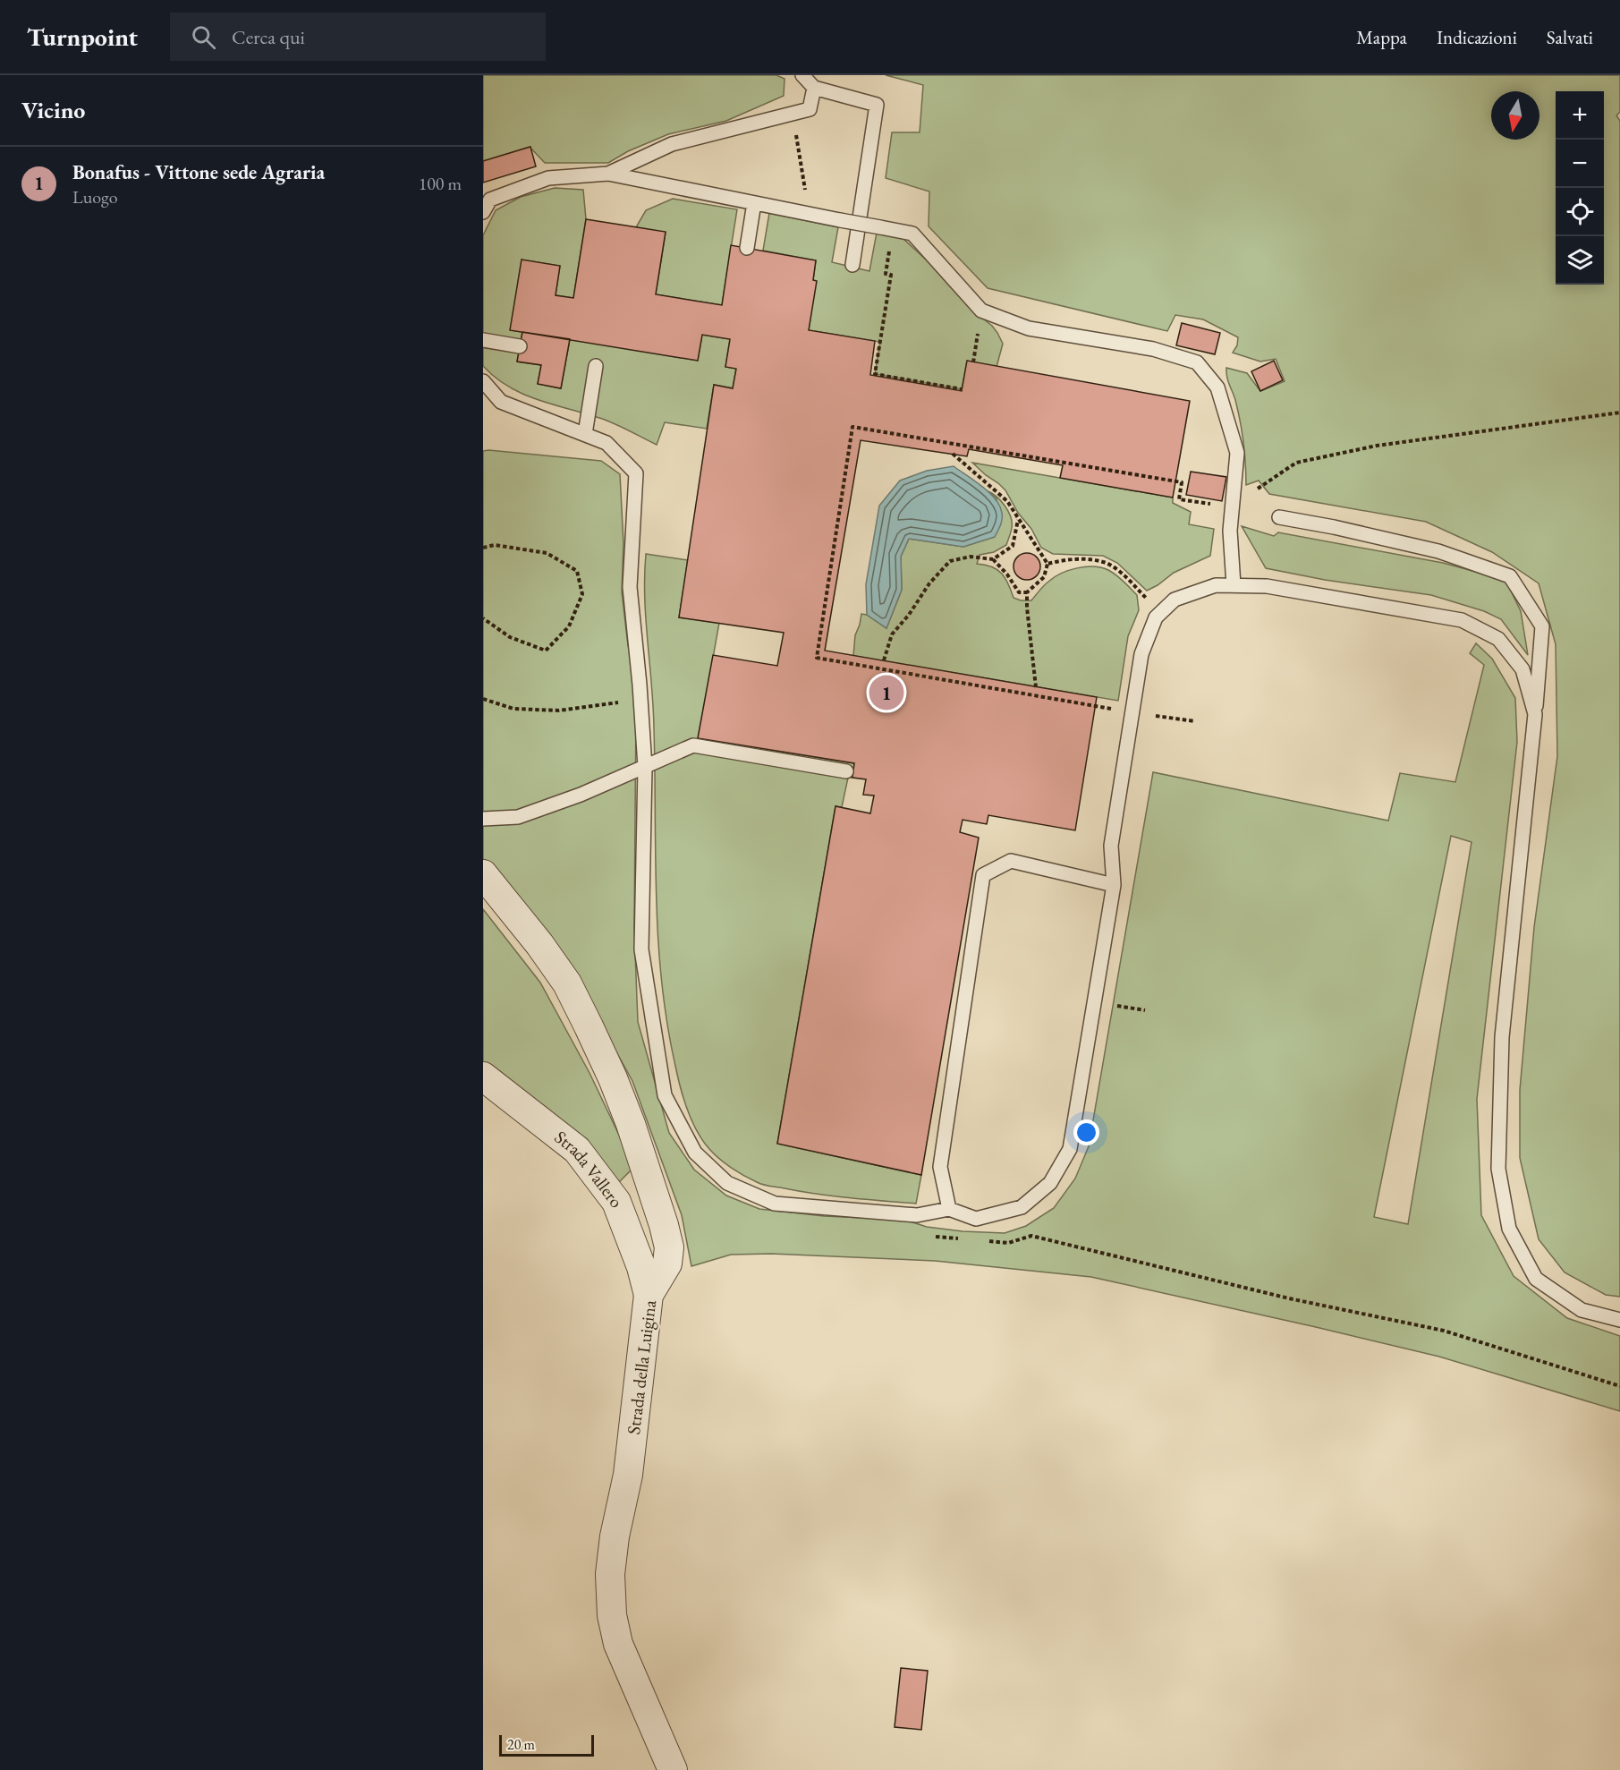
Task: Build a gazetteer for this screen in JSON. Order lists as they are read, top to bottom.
{
  "streets": {
    "street": ["Strada Vallero", "Strada della Luigina"]
  },
  "crossings": [
    ["Strada Vallero", "Strada della Luigina"]
  ],
  "scale_bar": "20 m",
  "north": "bottom",
  "page": {
    "header": "Turnpoint",
    "search": "Cerca qui",
    "nav": ["Mappa", "Indicazioni", "Salvati"],
    "heading": "Vicino",
    "map_buttons": ["+", "−"],
    "list": [
      {
        "mark": "1",
        "name": "Bonafus - Vittone sede Agraria",
        "note": "Luogo",
        "value": "100 m"
      }
    ],
    "pins": "1",
    "scale": "20 m"
  }
}
